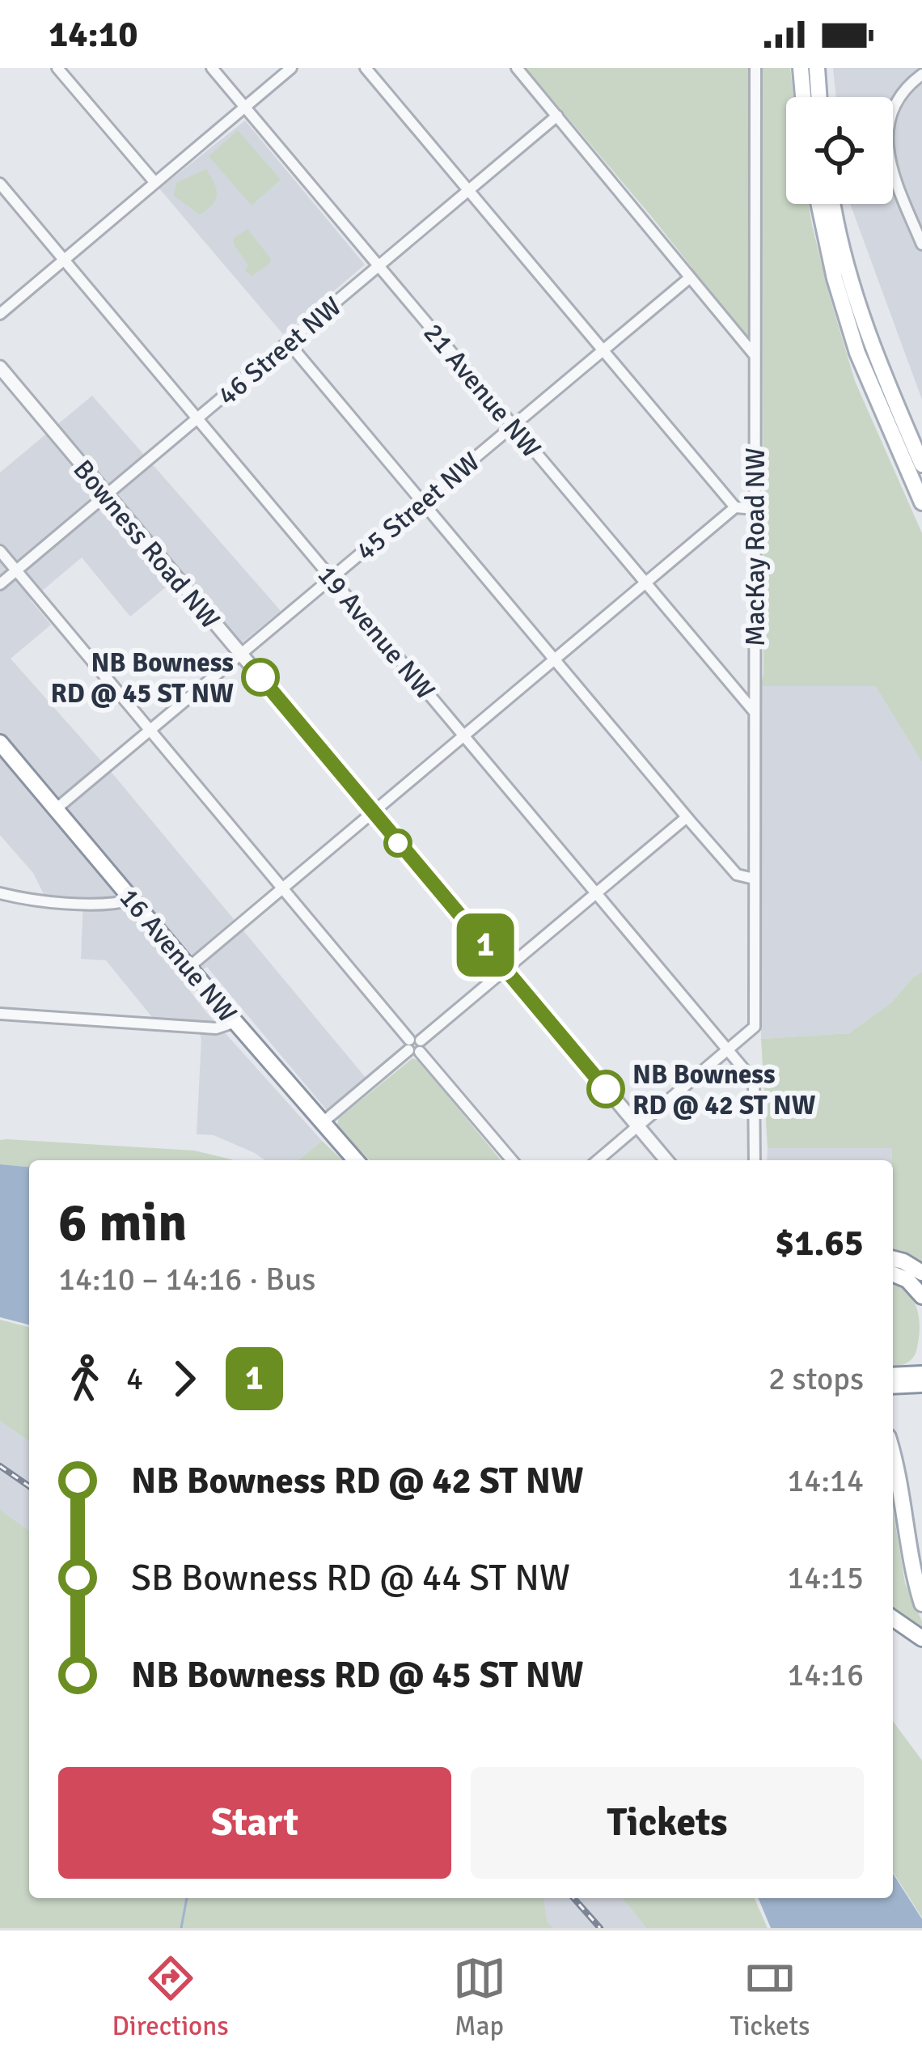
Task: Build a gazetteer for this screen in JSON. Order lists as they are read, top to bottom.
{
  "streets": {
    "main road": ["16 Avenue NW"],
    "street": [
      "46 Street NW",
      "21 Avenue NW",
      "45 Street NW",
      "Bowness Road NW",
      "MacKay Road NW",
      "19 Avenue NW"
    ]
  },
  "crossings": [
    ["46 Street NW", "21 Avenue NW"],
    ["46 Street NW", "Bowness Road NW"],
    ["46 Street NW", "19 Avenue NW"],
    ["21 Avenue NW", "45 Street NW"],
    ["21 Avenue NW", "MacKay Road NW"],
    ["45 Street NW", "Bowness Road NW"],
    ["45 Street NW", "19 Avenue NW"],
    ["45 Street NW", "16 Avenue NW"],
    ["MacKay Road NW", "19 Avenue NW"]
  ],
  "places": ["NB Bowness RD @ 45 ST NW", "NB Bowness RD @ 42 ST NW"],
  "lines": ["bus line 1"],
  "page": {
    "status": "14:10",
    "on_map": "1",
    "heading": ["6 min", "14:10 – 14:16 · Bus", "$1.65"],
    "legs": ["4", "1", "2 stops"],
    "list": [
      {
        "name": "NB Bowness RD @ 42 ST NW",
        "value": "14:14"
      },
      {
        "name": "SB Bowness RD @ 44 ST NW",
        "value": "14:15"
      },
      {
        "name": "NB Bowness RD @ 45 ST NW",
        "value": "14:16"
      }
    ],
    "buttons": ["Start", "Tickets"],
    "tabs": ["Directions", "Map", "Tickets"]
  }
}
